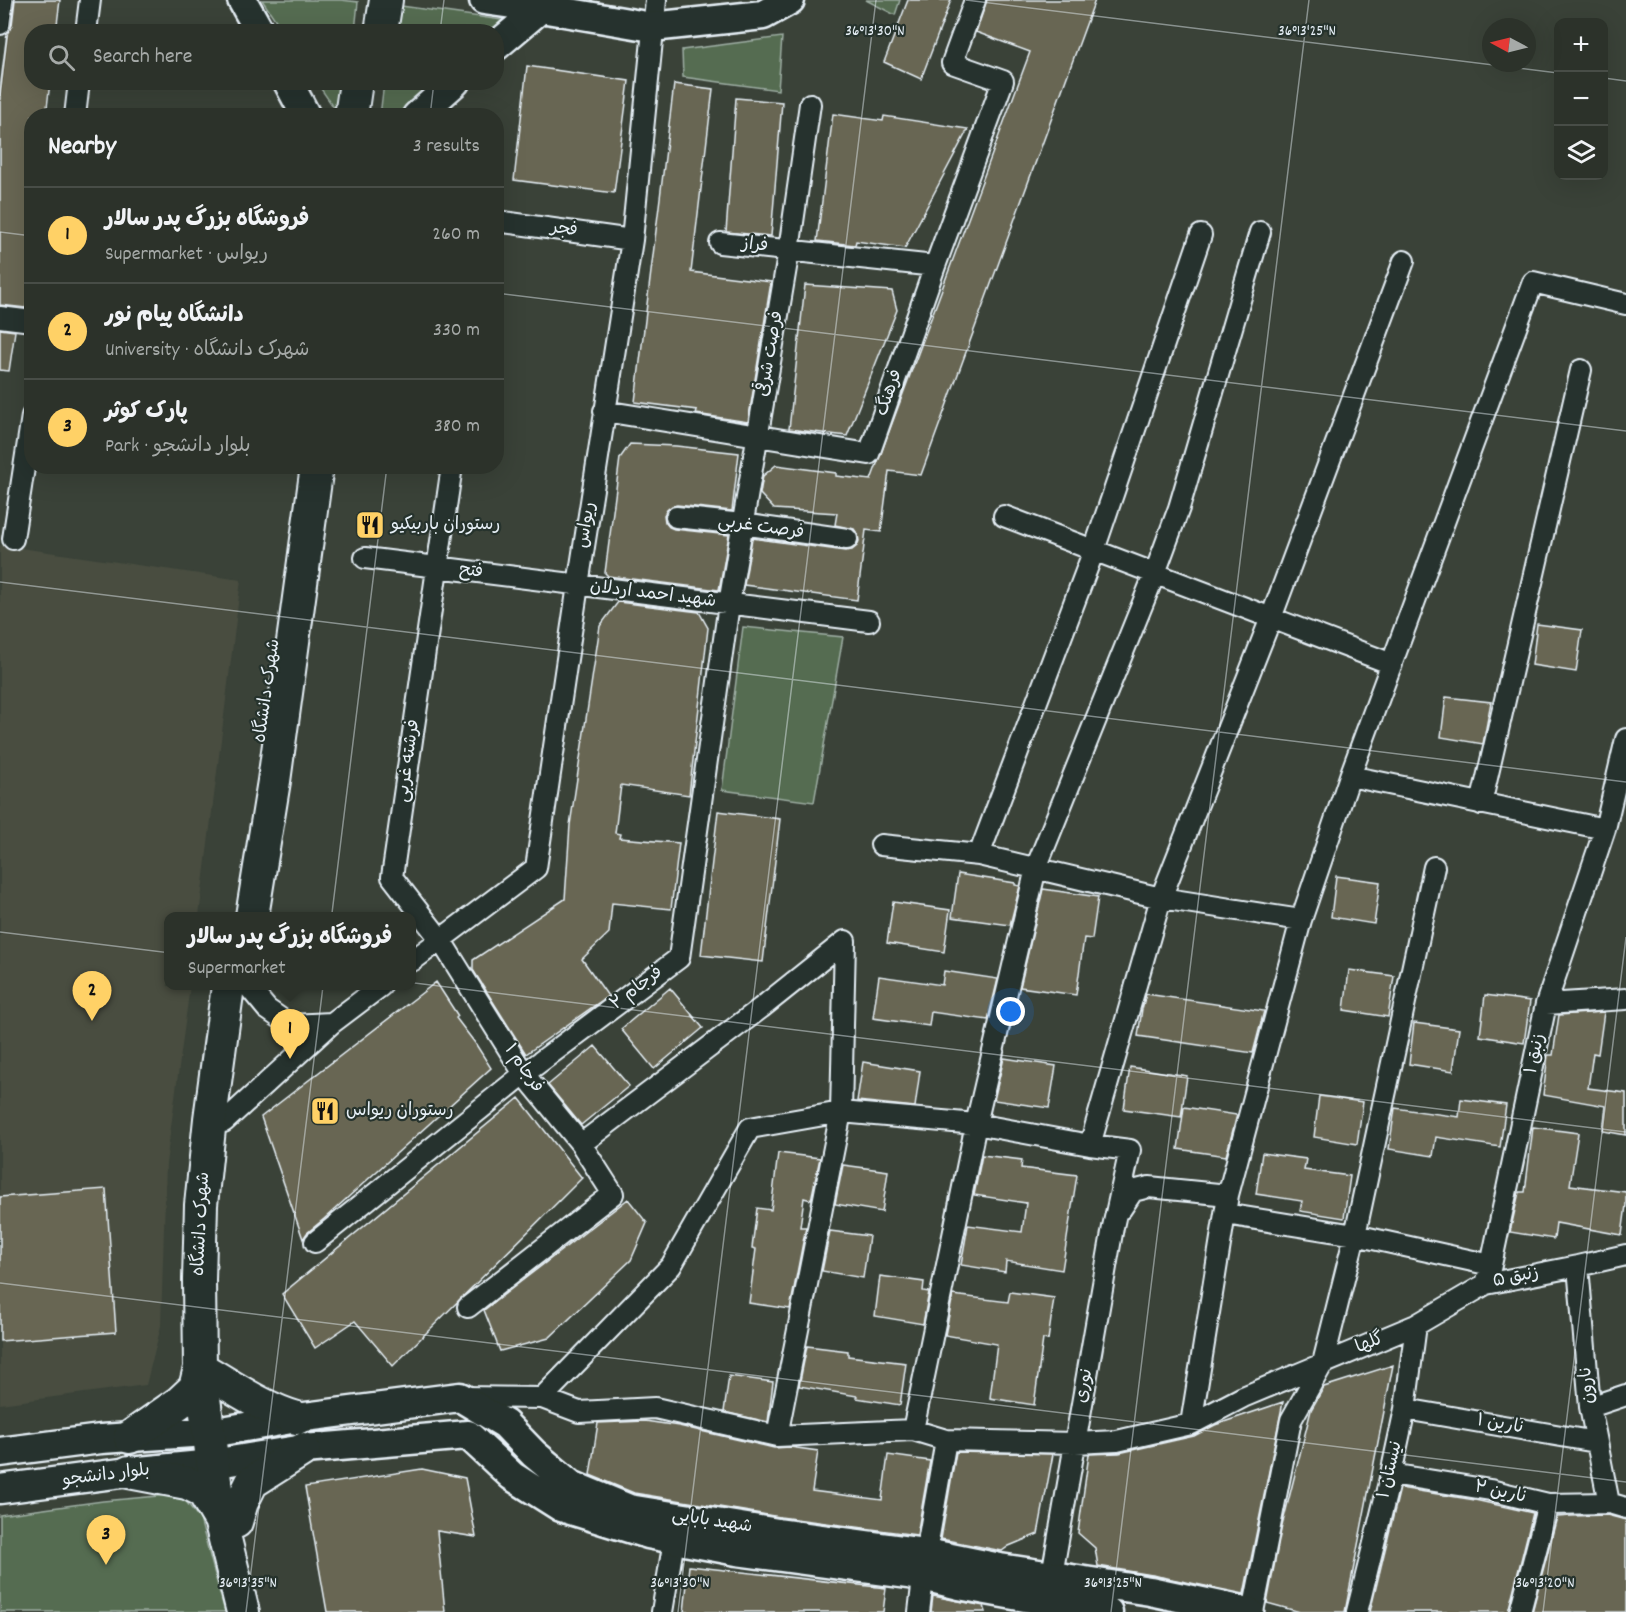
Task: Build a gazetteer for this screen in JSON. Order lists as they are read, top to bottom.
{
  "streets": {
    "main road": ["شهرک دانشگاه", "بلوار دانشجو", "شهید بابایی"],
    "street": [
      "فجر",
      "فراز",
      "فرصت شرقی",
      "فرهنگ",
      "ریواس",
      "فرصت غربی",
      "فتح",
      "شهید احمد اردلان",
      "فرشته غربی",
      "فرجام ۲",
      "زنبق ۱",
      "فرجام ۱",
      "زنبق ۵",
      "گلها",
      "نارون",
      "نوری",
      "نارین ۱",
      "نیستان ۱",
      "نارین ۲"
    ]
  },
  "crossings": [
    ["فجر", "ریواس"],
    ["فراز", "فرصت شرقی"],
    ["فراز", "فرهنگ"],
    ["فرصت شرقی", "فرهنگ"],
    ["فرصت شرقی", "فرصت غربی"],
    ["فرصت شرقی", "شهید احمد اردلان"],
    ["فرصت شرقی", "فرجام ۲"],
    ["فرهنگ", "ریواس"],
    ["ریواس", "فتح"],
    ["ریواس", "شهید احمد اردلان"],
    ["ریواس", "فرشته غربی"],
    ["ریواس", "فرجام ۱"],
    ["فتح", "شهید احمد اردلان"],
    ["فتح", "فرشته غربی"],
    ["شهید احمد اردلان", "فرجام ۲"],
    ["فرشته غربی", "فرجام ۱"],
    ["فرجام ۲", "فرجام ۱"],
    ["زنبق ۱", "زنبق ۵"],
    ["زنبق ۵", "گلها"],
    ["زنبق ۵", "نارون"],
    ["زنبق ۵", "نیستان ۱"],
    ["گلها", "نوری"],
    ["گلها", "نیستان ۱"],
    ["نارون", "نارین ۱"],
    ["نارون", "نارین ۲"],
    ["نوری", "شهید بابایی"],
    ["نارین ۱", "نیستان ۱"],
    ["نیستان ۱", "نارین ۲"],
    ["بلوار دانشجو", "شهید بابایی"]
  ],
  "places": {
    "restaurant": ["رستوران باربیکیو", "رستوران ریواس"]
  },
  "north": "left",
  "page": {
    "map_buttons": ["+", "−"],
    "search": "Search here",
    "heading": ["Nearby", "3 results"],
    "list": [
      {
        "mark": "1",
        "name": "فروشگاه بزرگ پدر سالار",
        "note": "Supermarket · ریواس",
        "value": "260 m"
      },
      {
        "mark": "2",
        "name": "دانشگاه پیام نور",
        "note": "University · شهرک دانشگاه",
        "value": "330 m"
      },
      {
        "mark": "3",
        "name": "پارک کوثر",
        "note": "Park · بلوار دانشجو",
        "value": "380 m"
      }
    ],
    "popup": ["فروشگاه بزرگ پدر سالار", "Supermarket"],
    "pins": ["2", "1", "3"]
  },
  "coordinates": [
    "36°13'30\"N",
    "36°13'25\"N",
    "36°13'35\"N",
    "36°13'20\"N"
  ]
}
